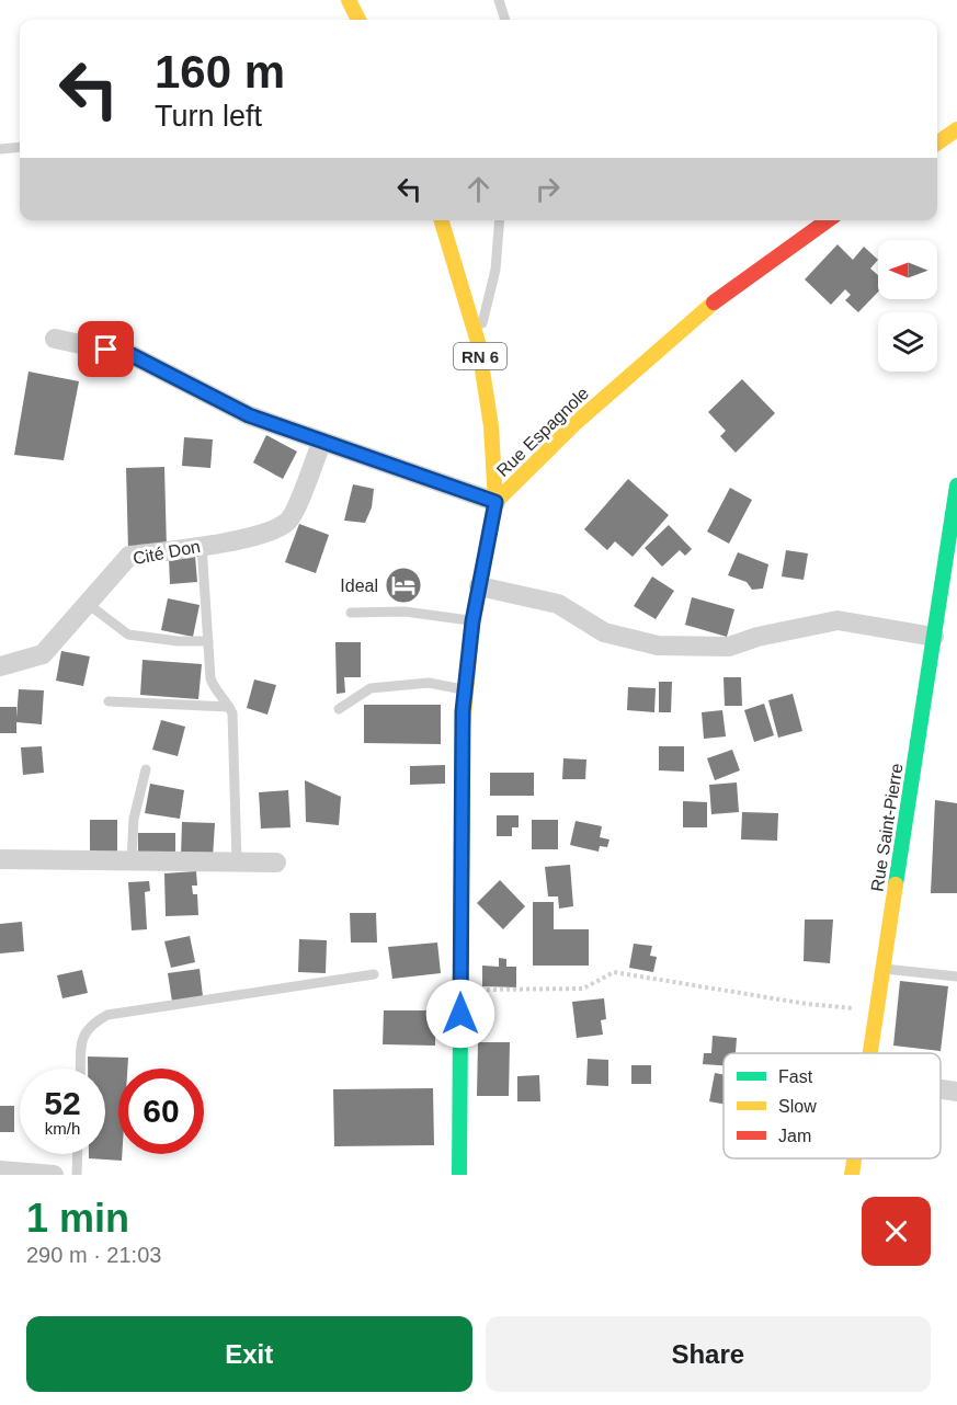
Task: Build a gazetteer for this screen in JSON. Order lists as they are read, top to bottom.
{
  "streets": {
    "street": [
      "RN 6",
      "Rue Espagnole",
      "Cité Don",
      "Rue Saint-Pierre"
    ]
  },
  "crossings": [
    ["RN 6", "Rue Espagnole"]
  ],
  "places": {
    "hotel": ["Ideal"]
  },
  "legend": ["Fast", "Slow", "Jam"],
  "north": "left",
  "page": {
    "turn": ["160 m", "Turn left"],
    "speed": "52 km/h",
    "limit": "60",
    "heading": ["1 min", "290 m · 21:03"],
    "buttons": ["Exit", "Share"]
  }
}
